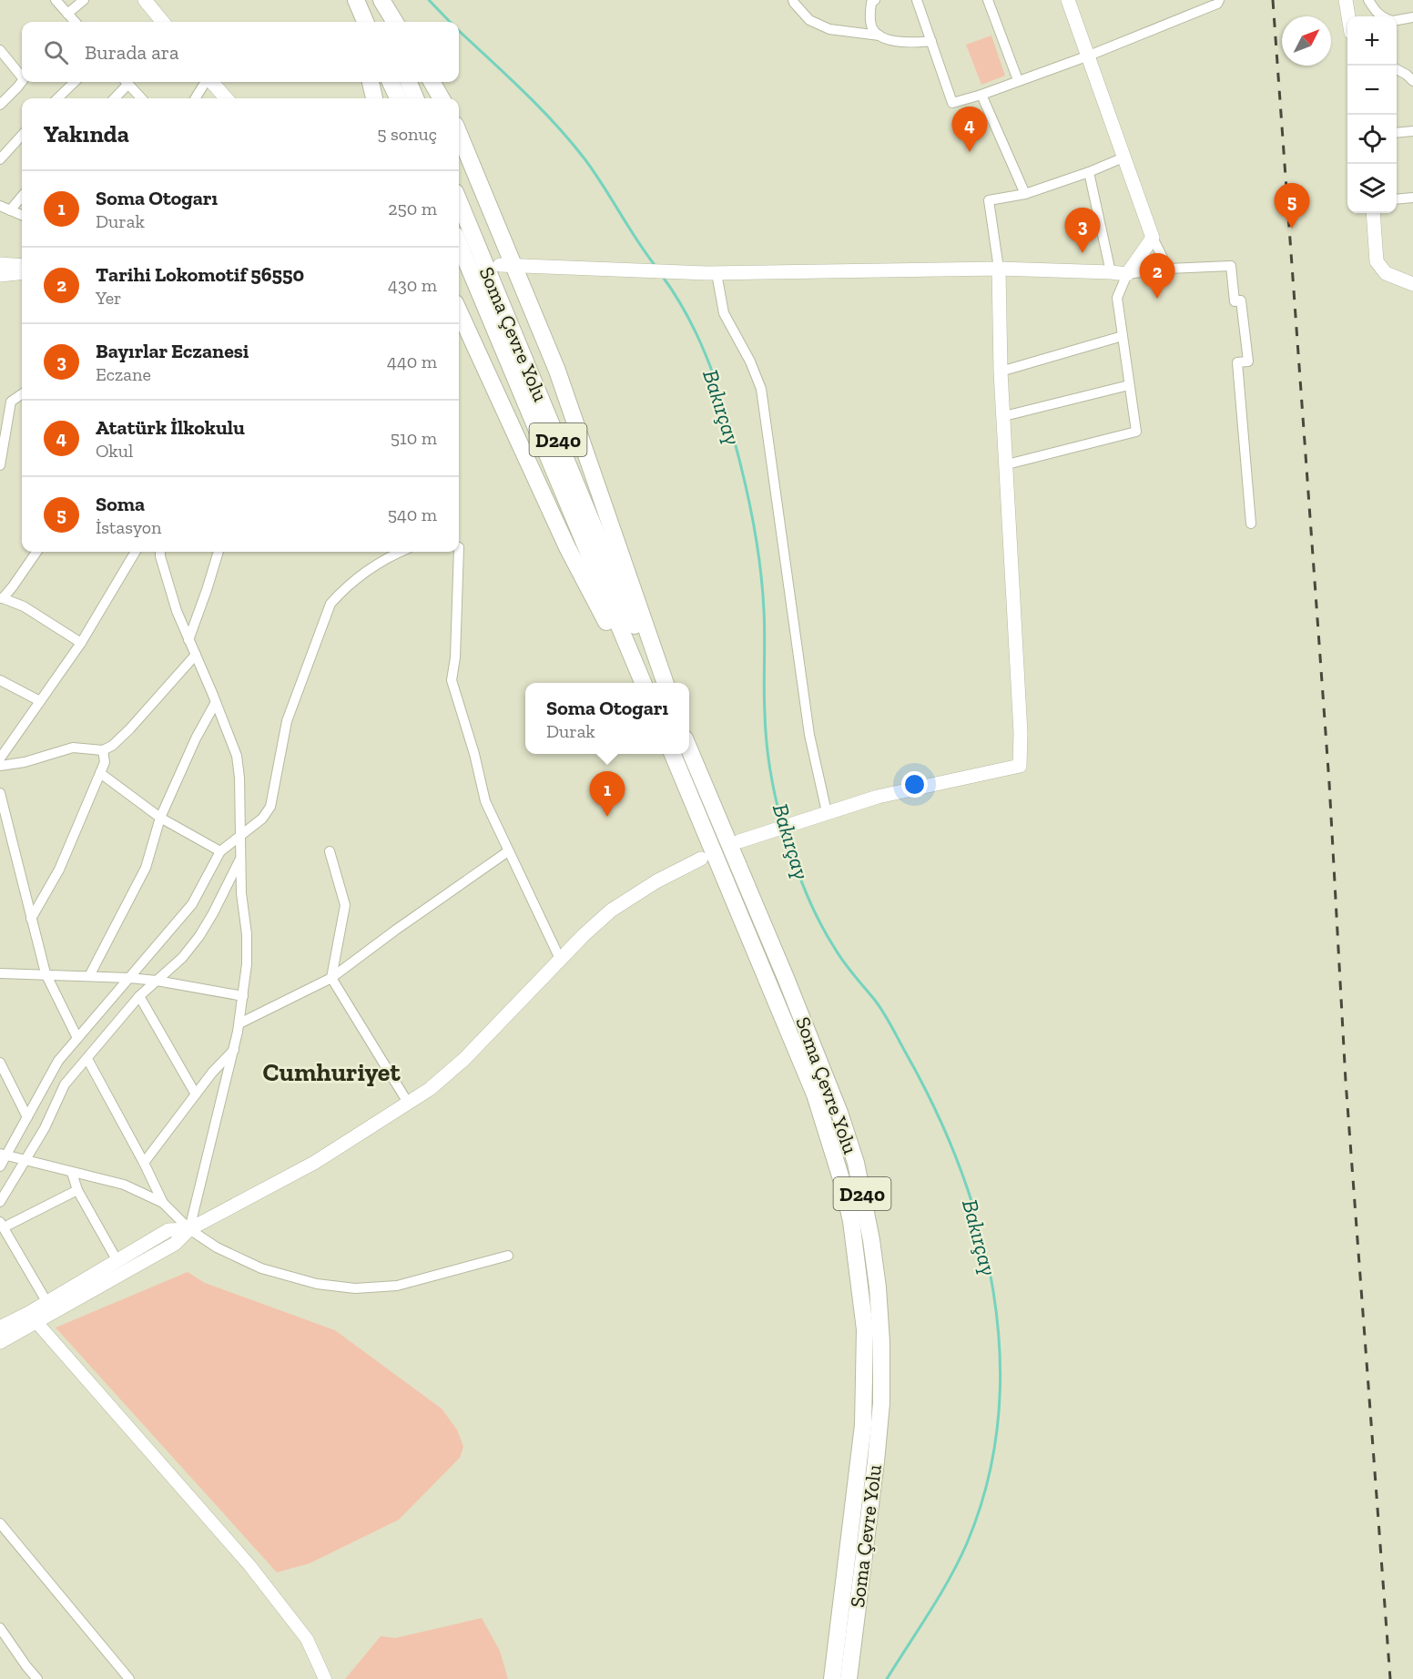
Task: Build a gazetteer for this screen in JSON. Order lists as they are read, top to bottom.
{
  "streets": {
    "highway": ["Soma Çevre Yolu", "D240"]
  },
  "districts": ["Cumhuriyet"],
  "water": ["Bakırçay"],
  "north": "top right",
  "page": {
    "map_buttons": ["+", "−"],
    "search": "Burada ara",
    "heading": ["Yakında", "5 sonuç"],
    "pins": [
      "4",
      "5",
      "3",
      "2",
      "1"
    ],
    "list": [
      {
        "mark": "1",
        "name": "Soma Otogarı",
        "note": "Durak",
        "value": "250 m"
      },
      {
        "mark": "2",
        "name": "Tarihi Lokomotif 56550",
        "note": "Yer",
        "value": "430 m"
      },
      {
        "mark": "3",
        "name": "Bayırlar Eczanesi",
        "note": "Eczane",
        "value": "440 m"
      },
      {
        "mark": "4",
        "name": "Atatürk İlkokulu",
        "note": "Okul",
        "value": "510 m"
      },
      {
        "mark": "5",
        "name": "Soma",
        "note": "İstasyon",
        "value": "540 m"
      }
    ],
    "popup": ["Soma Otogarı", "Durak"]
  }
}
